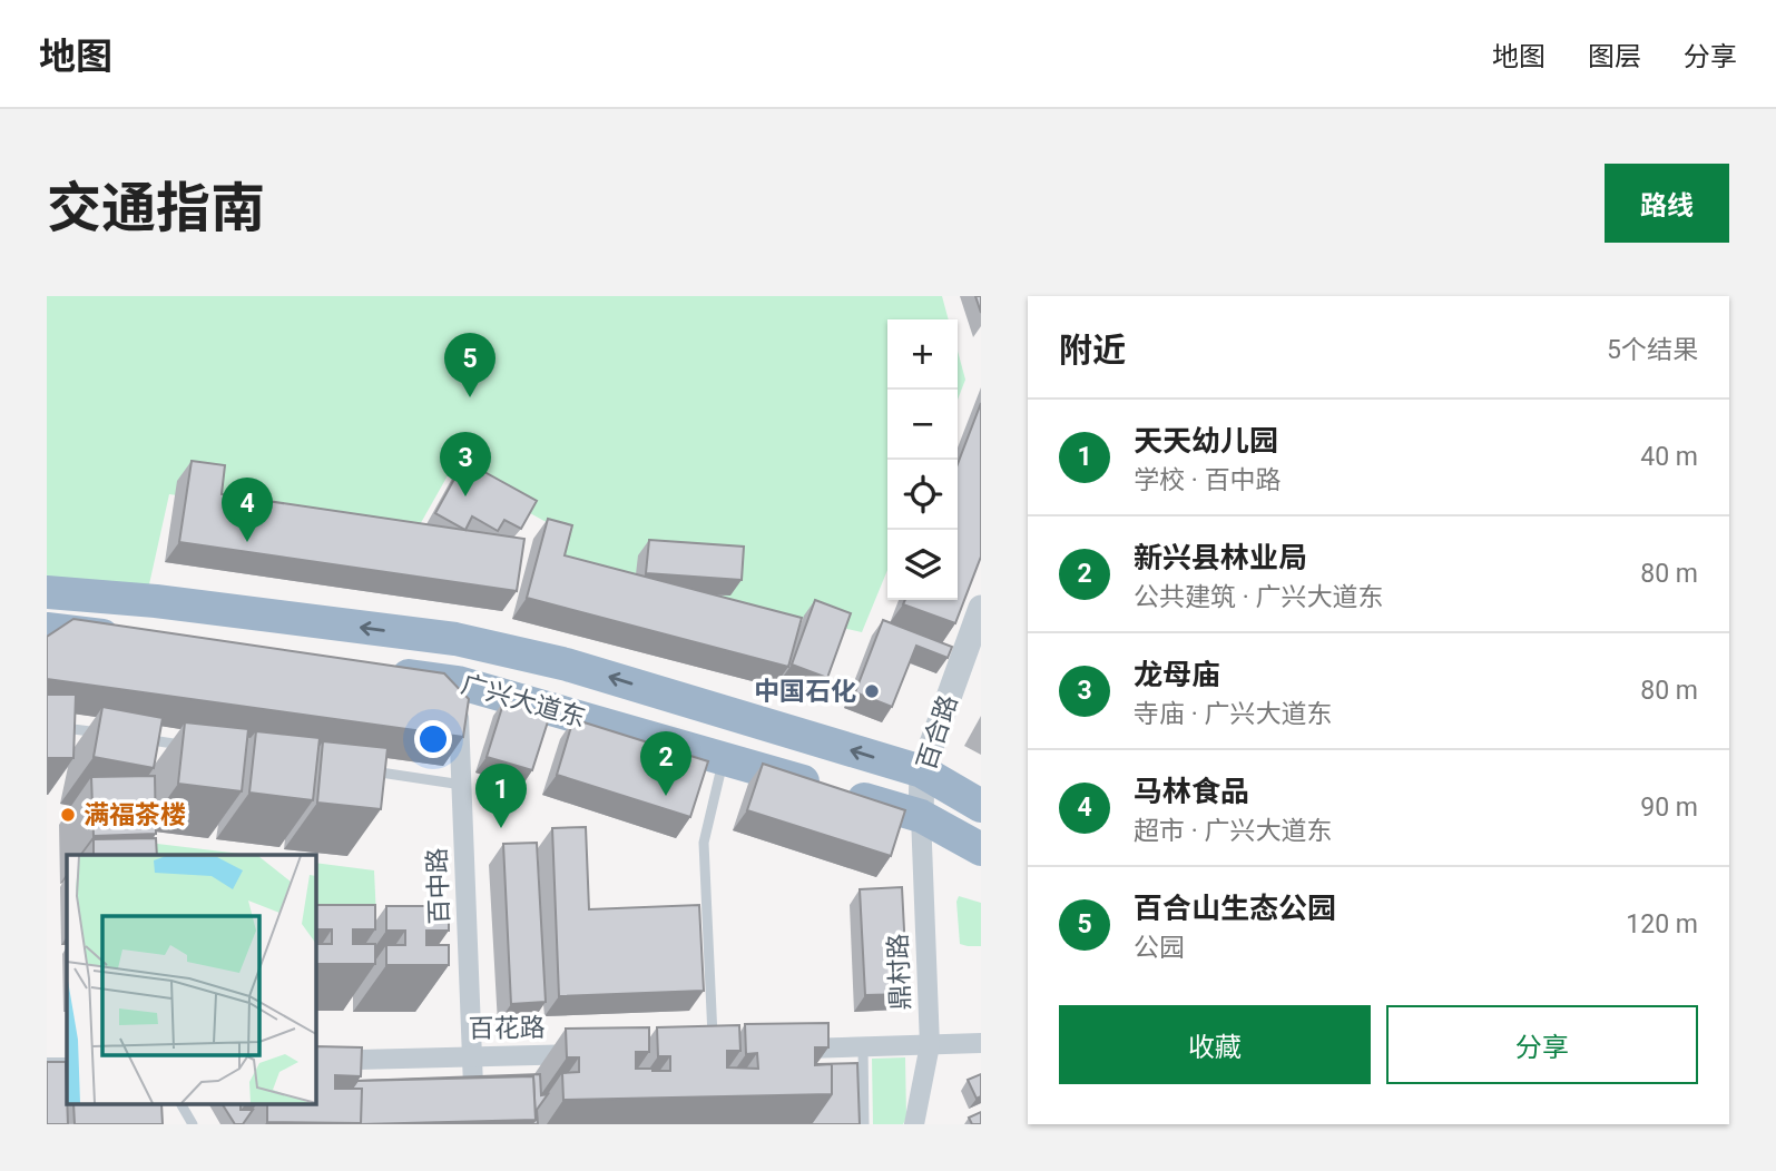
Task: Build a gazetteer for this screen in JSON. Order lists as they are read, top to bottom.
{
  "streets": {
    "highway": ["广兴大道东"],
    "street": [
      "百合路",
      "百中路",
      "鼎村路",
      "百花路"
    ]
  },
  "crossings": [
    ["广兴大道东", "百合路"],
    ["广兴大道东", "百中路"],
    ["广兴大道东", "鼎村路"],
    ["百合路", "鼎村路"],
    ["百中路", "百花路"]
  ],
  "places": ["中国石化", "满福茶楼"],
  "page": {
    "header": "地图",
    "nav": ["地图", "图层", "分享"],
    "title": "交通指南",
    "buttons": [
      "路线",
      ["收藏", "分享"]
    ],
    "heading": ["附近", "5个结果"],
    "map_buttons": ["+", "−"],
    "pins": [
      "5",
      "3",
      "4",
      "2",
      "1"
    ],
    "list": [
      {
        "mark": "1",
        "name": "天天幼儿园",
        "note": "学校 · 百中路",
        "value": "40 m"
      },
      {
        "mark": "2",
        "name": "新兴县林业局",
        "note": "公共建筑 · 广兴大道东",
        "value": "80 m"
      },
      {
        "mark": "3",
        "name": "龙母庙",
        "note": "寺庙 · 广兴大道东",
        "value": "80 m"
      },
      {
        "mark": "4",
        "name": "马林食品",
        "note": "超市 · 广兴大道东",
        "value": "90 m"
      },
      {
        "mark": "5",
        "name": "百合山生态公园",
        "note": "公园",
        "value": "120 m"
      }
    ]
  }
}
